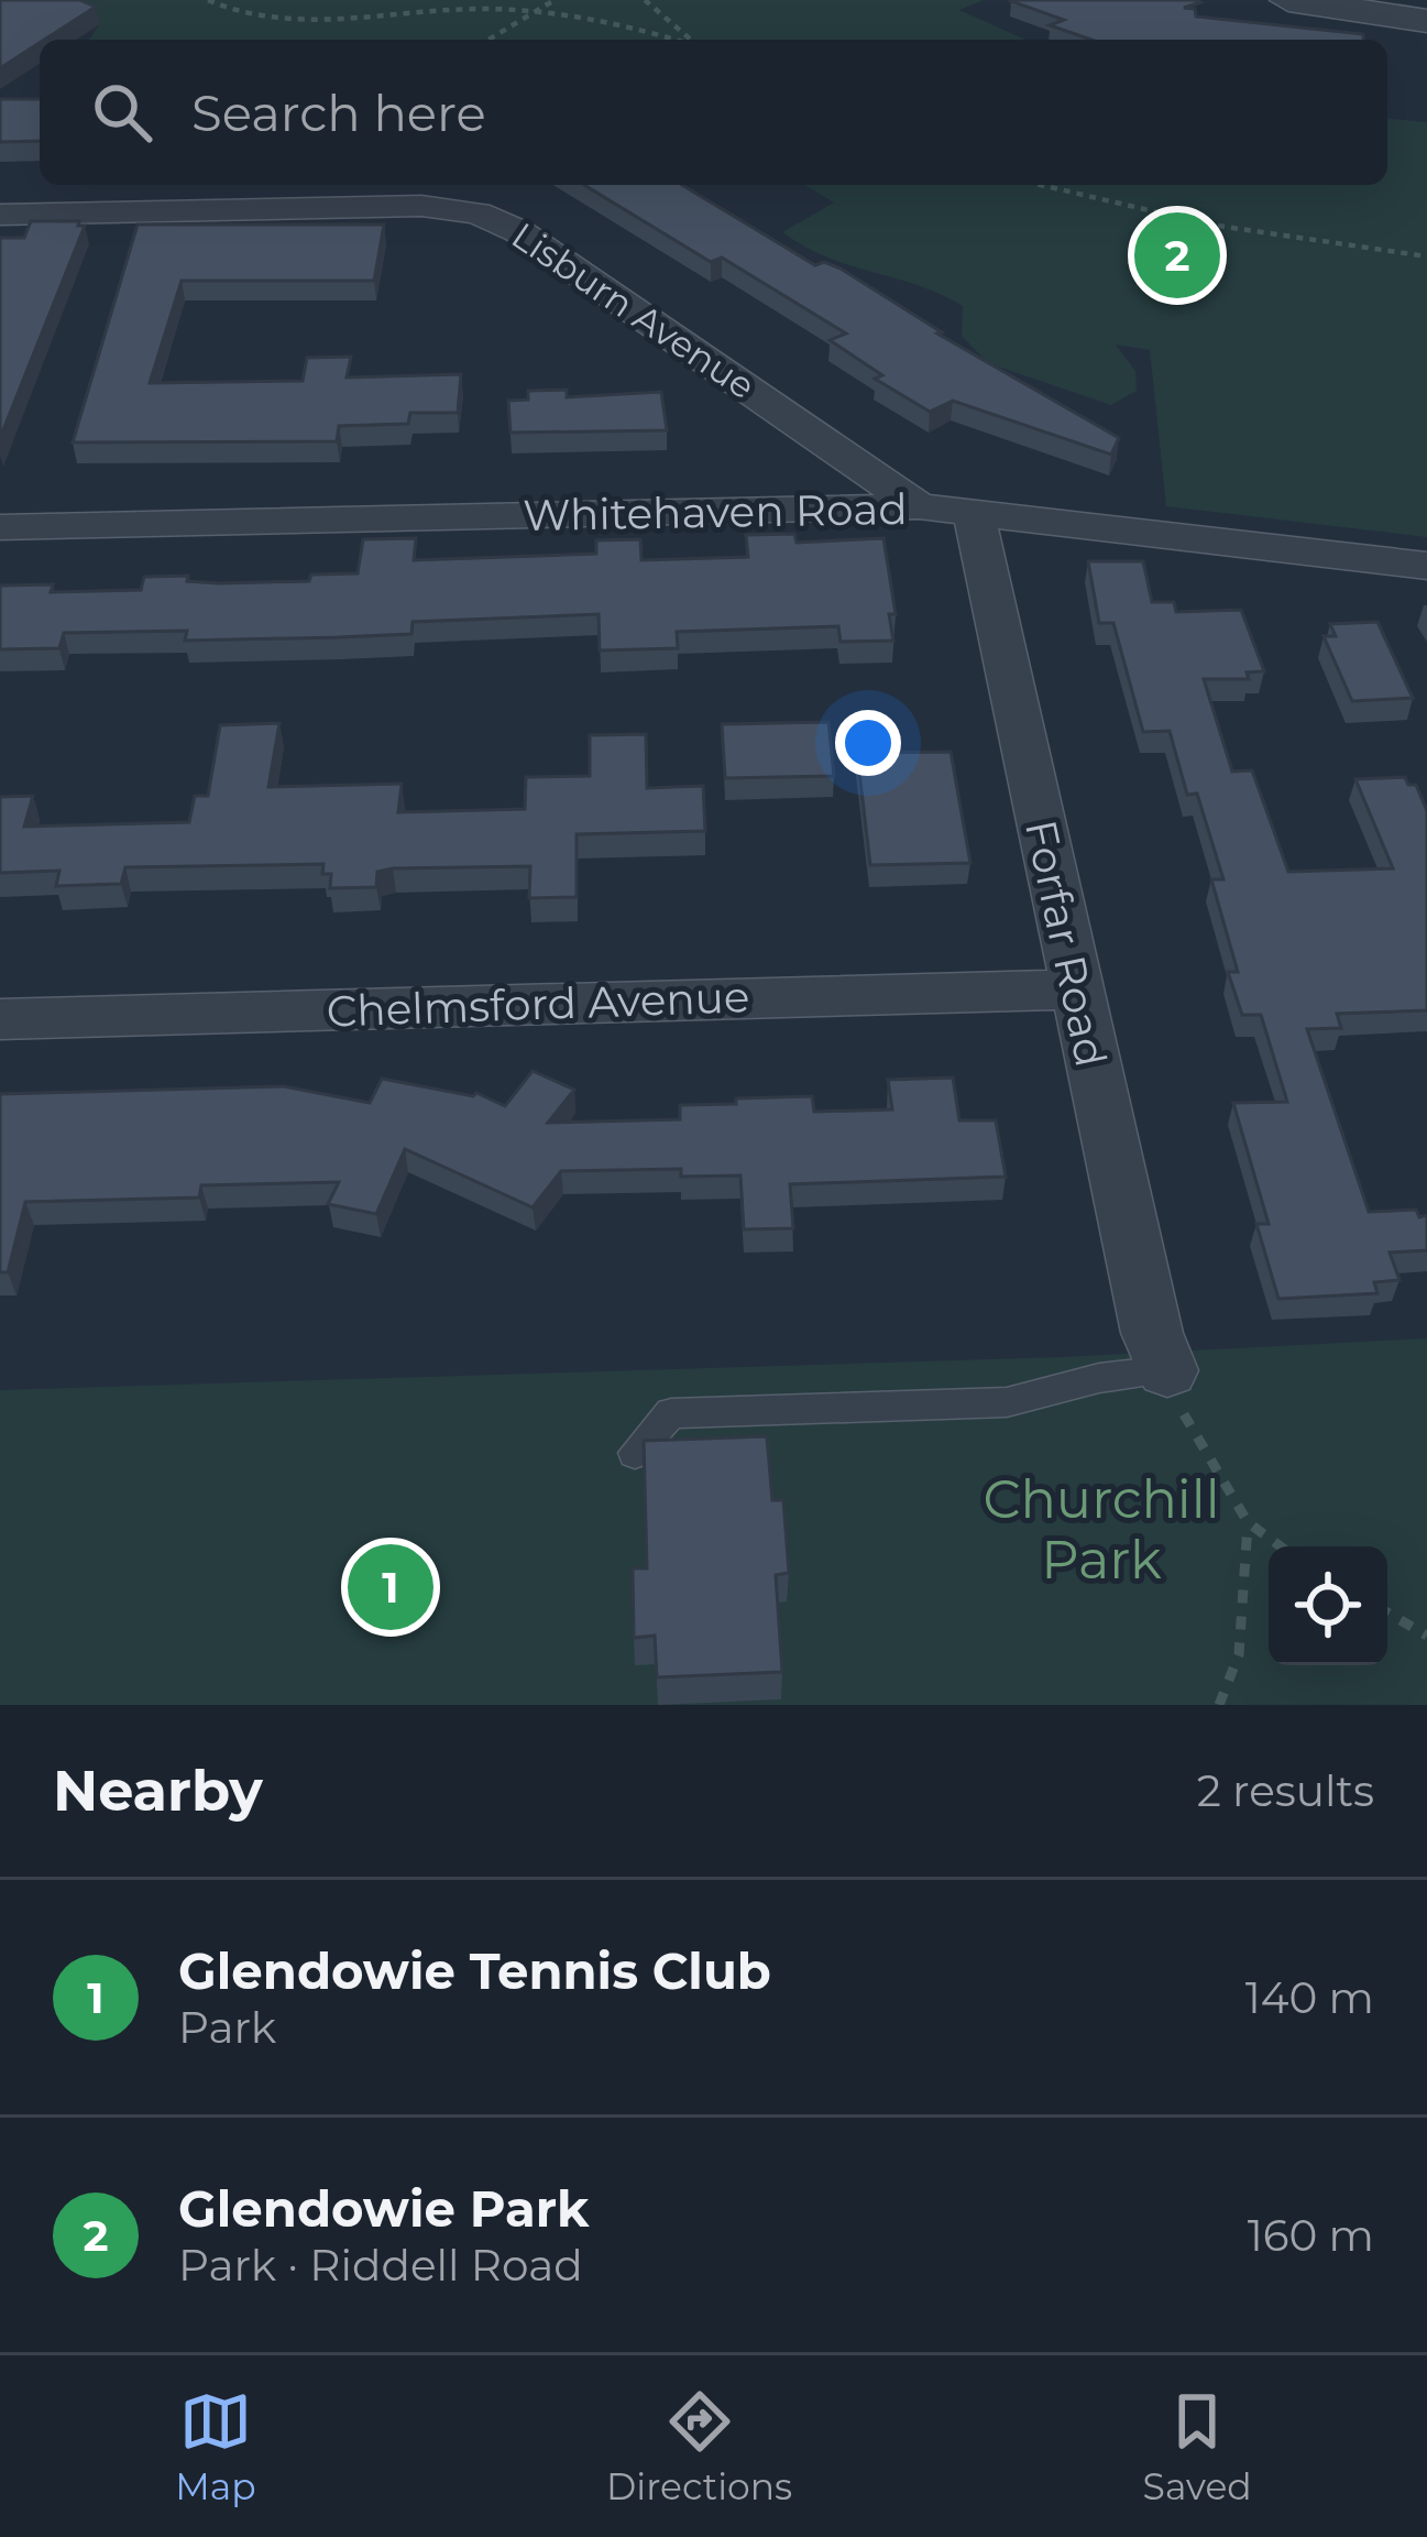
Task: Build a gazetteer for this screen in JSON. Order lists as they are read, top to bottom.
{
  "streets": {
    "street": [
      "Lisburn Avenue",
      "Whitehaven Road",
      "Forfar Road",
      "Chelmsford Avenue"
    ]
  },
  "crossings": [
    ["Lisburn Avenue", "Whitehaven Road"],
    ["Whitehaven Road", "Forfar Road"],
    ["Forfar Road", "Chelmsford Avenue"]
  ],
  "parks": ["Churchill Park"],
  "page": {
    "search": "Search here",
    "pins": ["2", "1"],
    "heading": ["Nearby", "2 results"],
    "list": [
      {
        "mark": "1",
        "name": "Glendowie Tennis Club",
        "note": "Park",
        "value": "140 m"
      },
      {
        "mark": "2",
        "name": "Glendowie Park",
        "note": "Park · Riddell Road",
        "value": "160 m"
      }
    ],
    "nav": ["Map", "Directions", "Saved"]
  }
}
